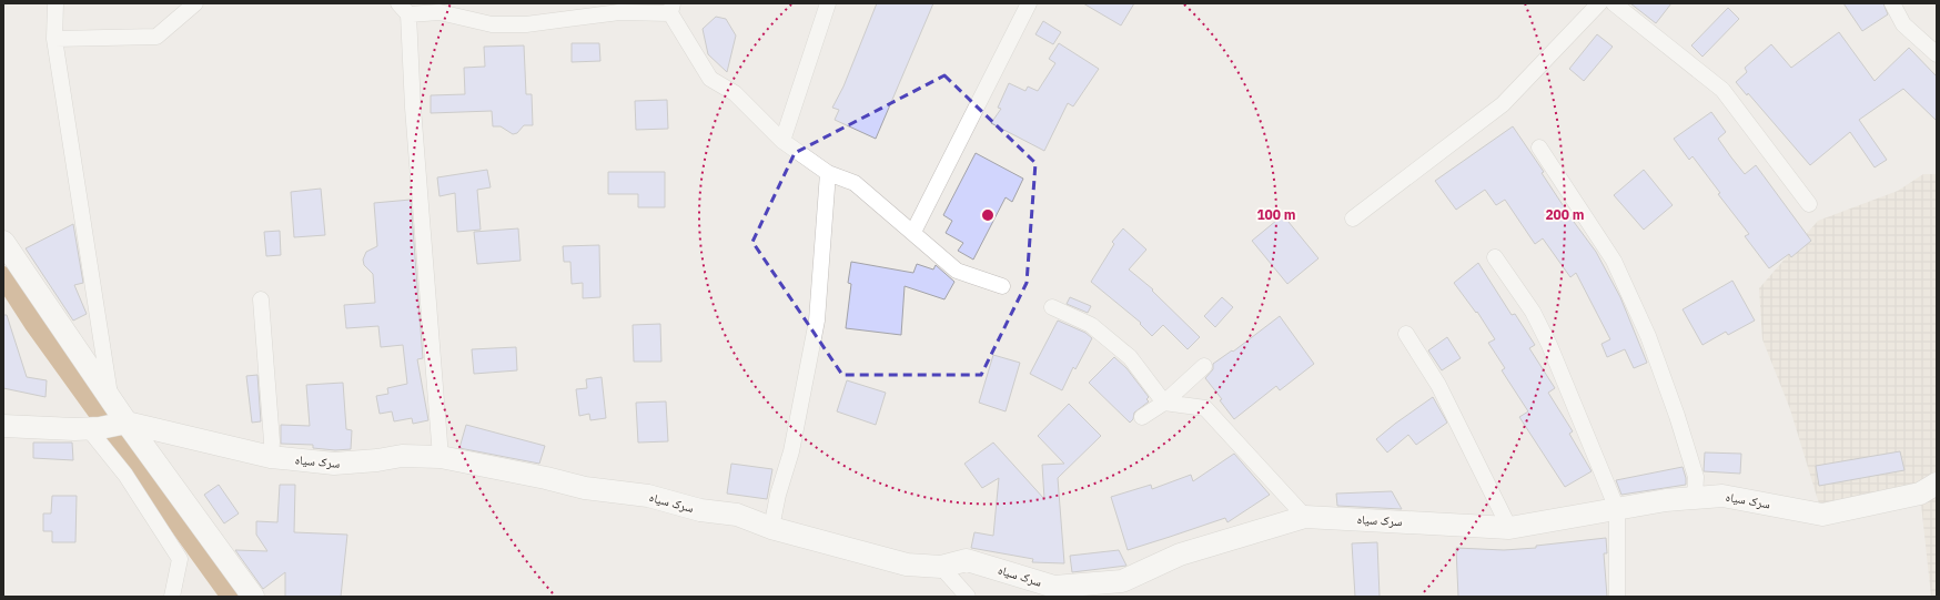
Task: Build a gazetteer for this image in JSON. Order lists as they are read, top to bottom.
{
  "streets": {
    "street": ["سرک سیاه"]
  },
  "rings": ["100 m", "200 m"]
}
